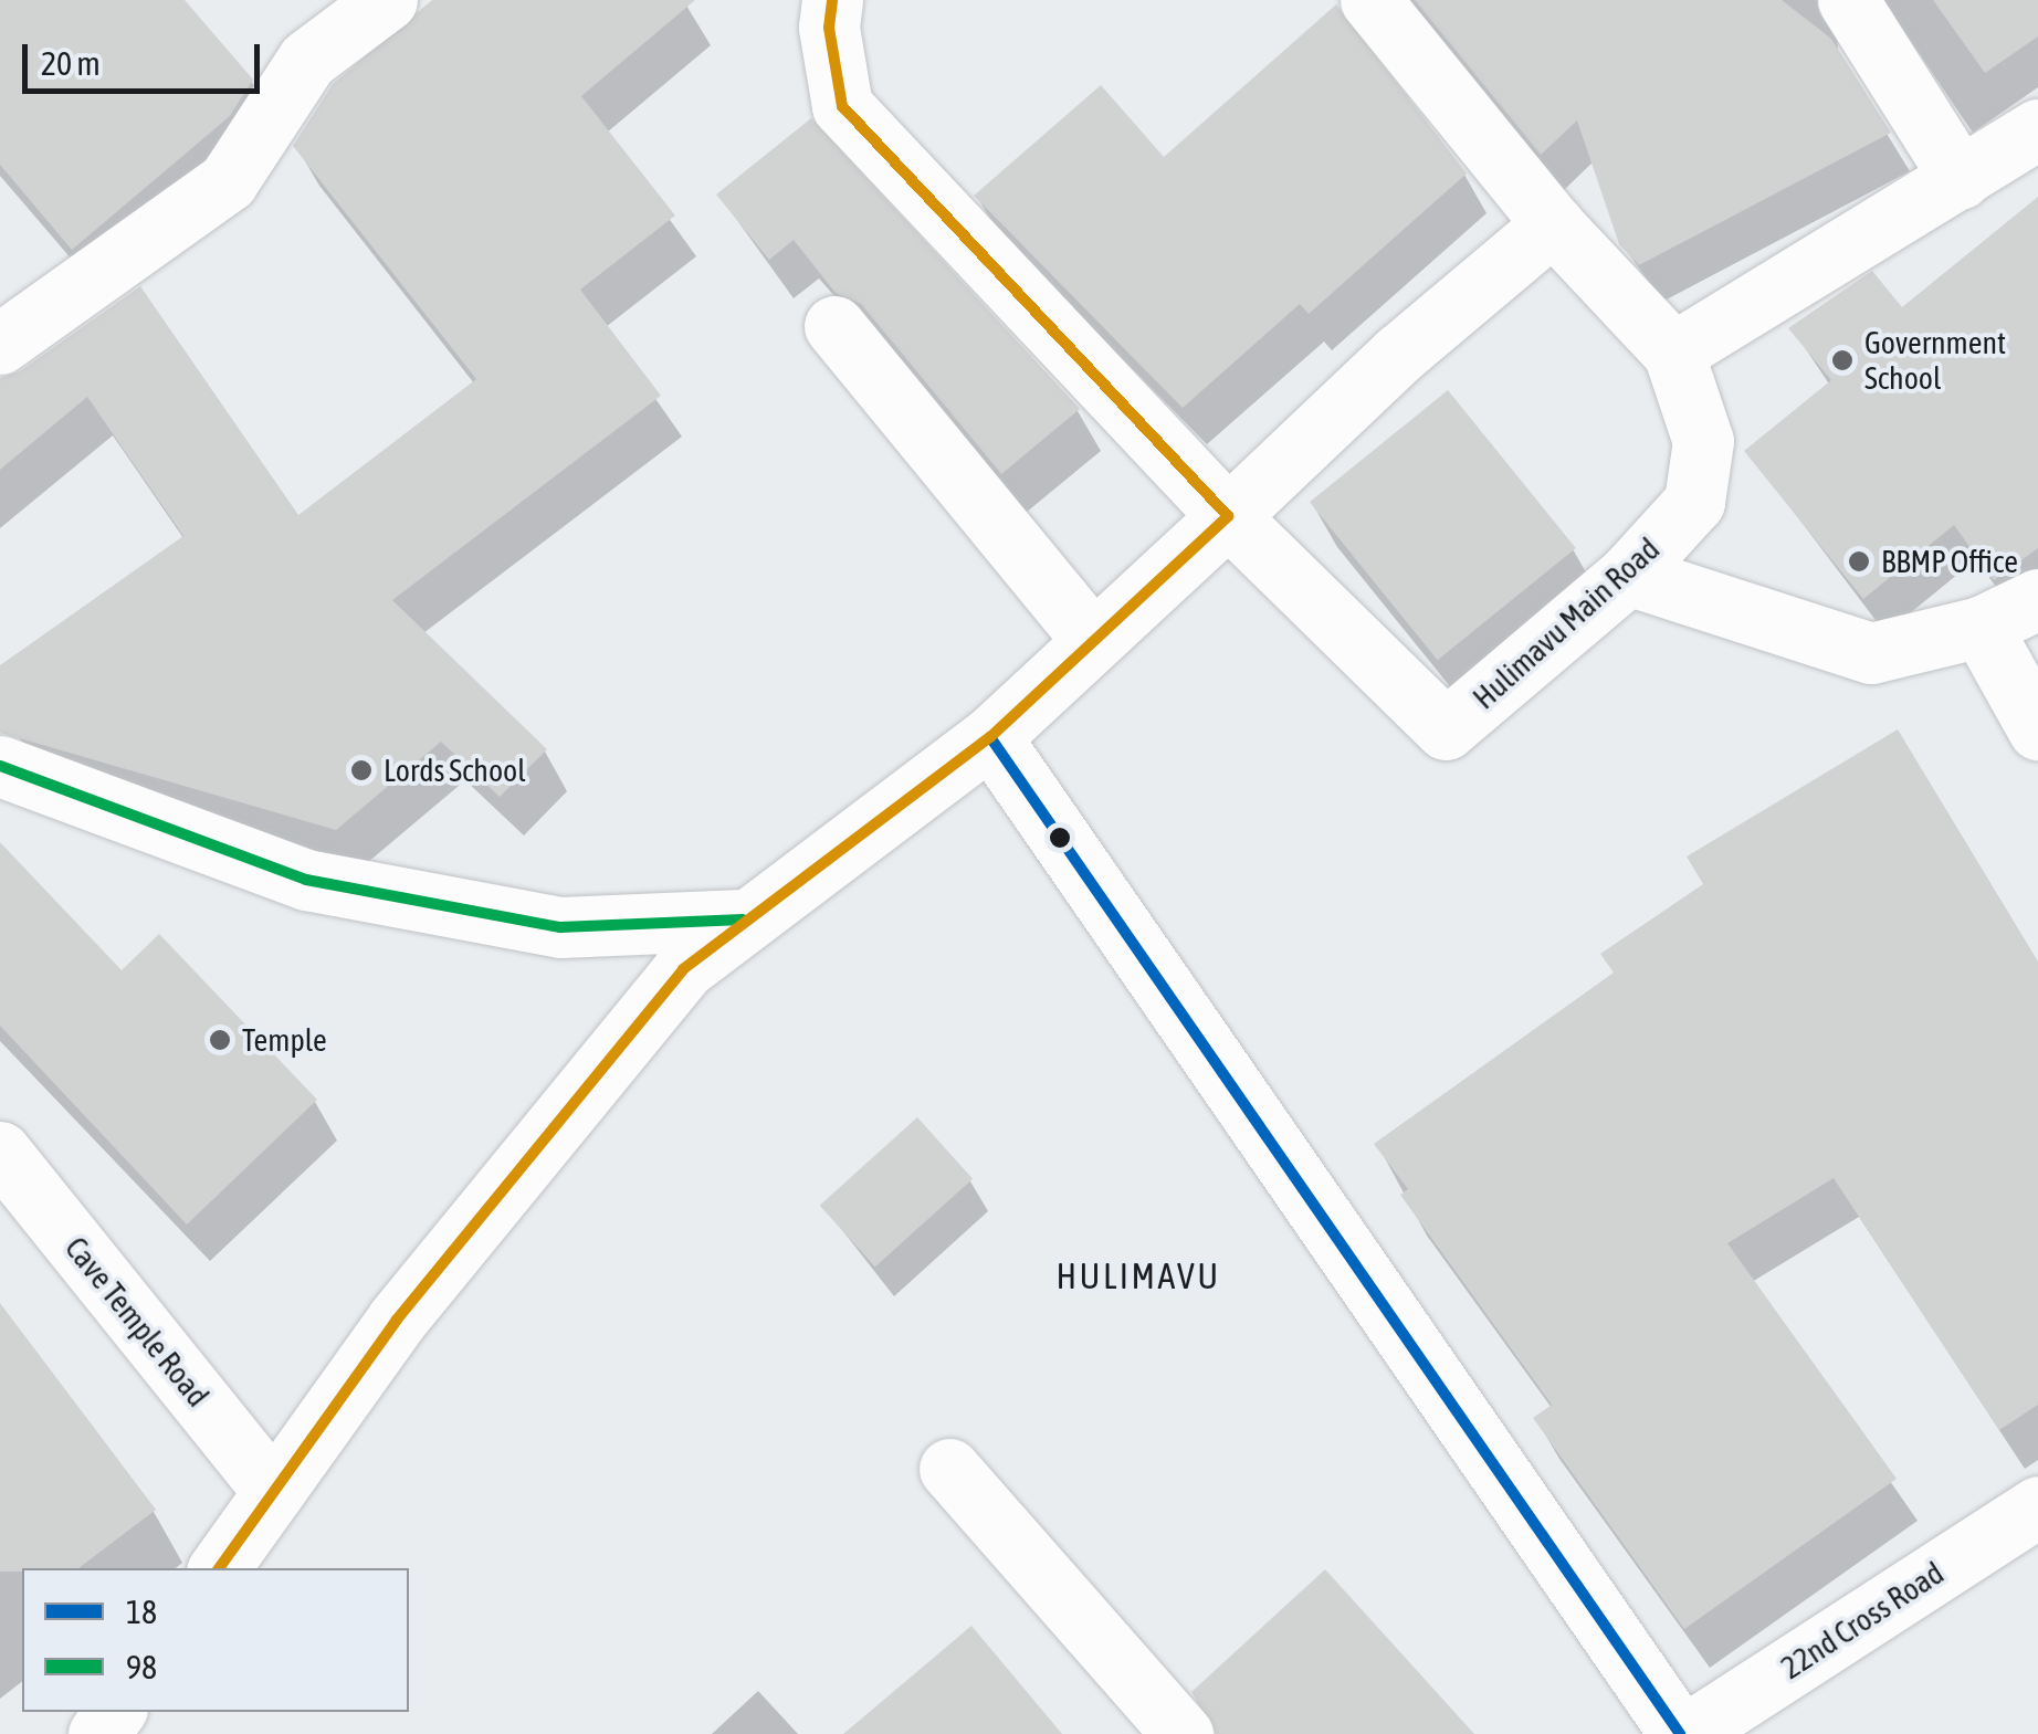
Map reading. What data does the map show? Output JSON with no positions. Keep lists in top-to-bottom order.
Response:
{
  "streets": {
    "street": ["Hulimavu Main Road", "Cave Temple Road", "22nd Cross Road"]
  },
  "districts": ["HULIMAVU"],
  "places": [
    "Government School",
    "BBMP Office",
    "Lords School",
    "Temple"
  ],
  "lines": ["transit line 18", "transit line 98"],
  "legend": ["18", "98"],
  "scale_bar": "20 m"
}
